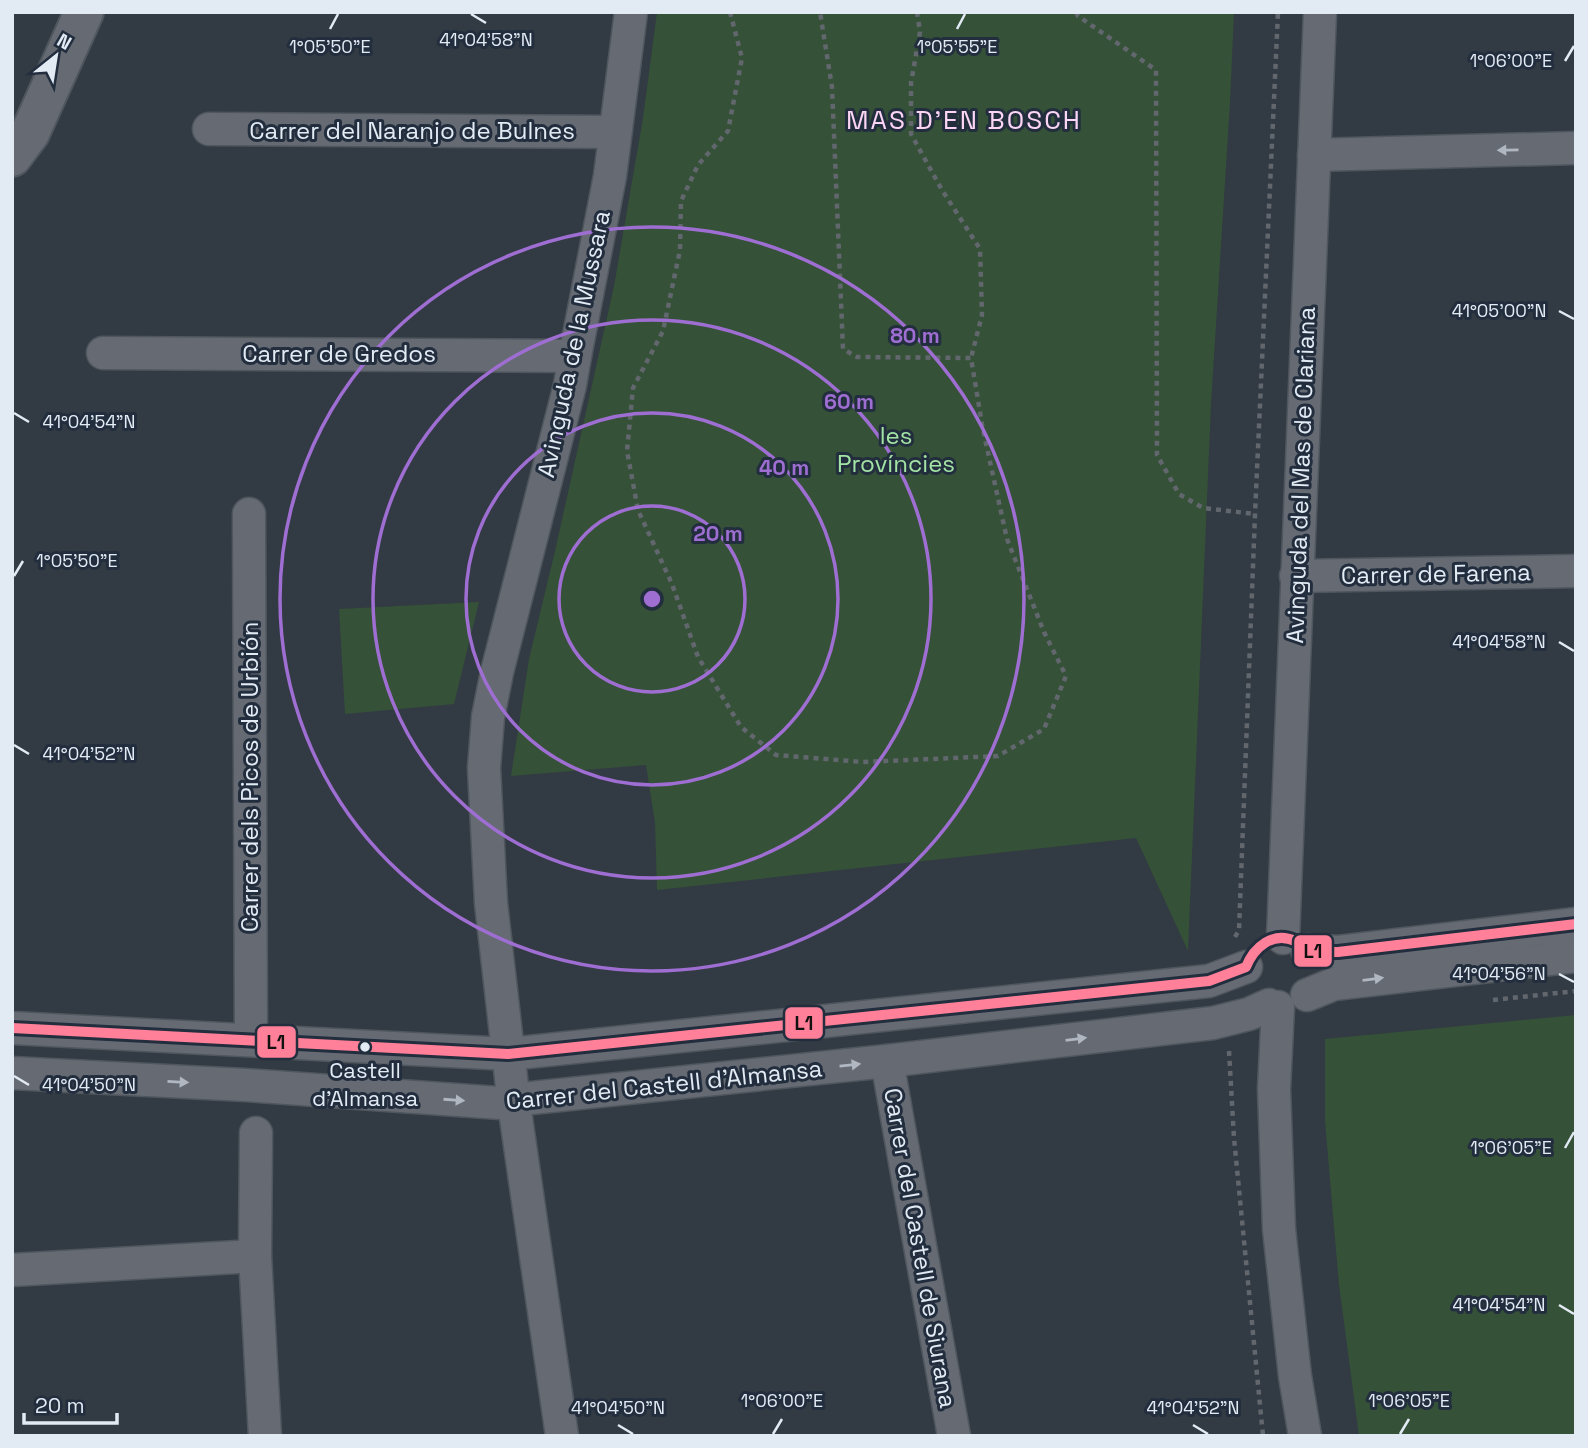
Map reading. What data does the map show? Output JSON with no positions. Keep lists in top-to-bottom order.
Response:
{
  "streets": {
    "street": [
      "Carrer del Naranjo de Bulnes",
      "Avinguda de la Mussara",
      "Carrer de Gredos",
      "Avinguda del Mas de Clariana",
      "Carrer de Farena",
      "Carrer dels Picos de Urbión",
      "Carrer del Castell d'Almansa",
      "Carrer del Castell de Siurana"
    ]
  },
  "crossings": [
    ["Carrer del Naranjo de Bulnes", "Avinguda de la Mussara"],
    ["Avinguda de la Mussara", "Carrer de Gredos"],
    ["Avinguda de la Mussara", "Carrer del Castell d'Almansa"],
    ["Avinguda del Mas de Clariana", "Carrer de Farena"],
    ["Avinguda del Mas de Clariana", "Carrer del Castell d'Almansa"],
    ["Carrer dels Picos de Urbión", "Carrer del Castell d'Almansa"],
    ["Carrer del Castell d'Almansa", "Carrer del Castell de Siurana"]
  ],
  "districts": ["MAS D'EN BOSCH"],
  "parks": ["les Províncies"],
  "places": ["Castell d'Almansa"],
  "lines": ["transit line L1"],
  "scale_bar": "20 m",
  "north": "top right",
  "coordinates": [
    "41°04'58\"N",
    "1°05'50\"E",
    "1°05'55\"E",
    "1°06'00\"E",
    "41°05'00\"N",
    "41°04'54\"N",
    "41°04'52\"N",
    "41°04'56\"N",
    "41°04'50\"N",
    "1°06'05\"E"
  ],
  "rings": [
    "80 m",
    "60 m",
    "40 m",
    "20 m"
  ]
}
